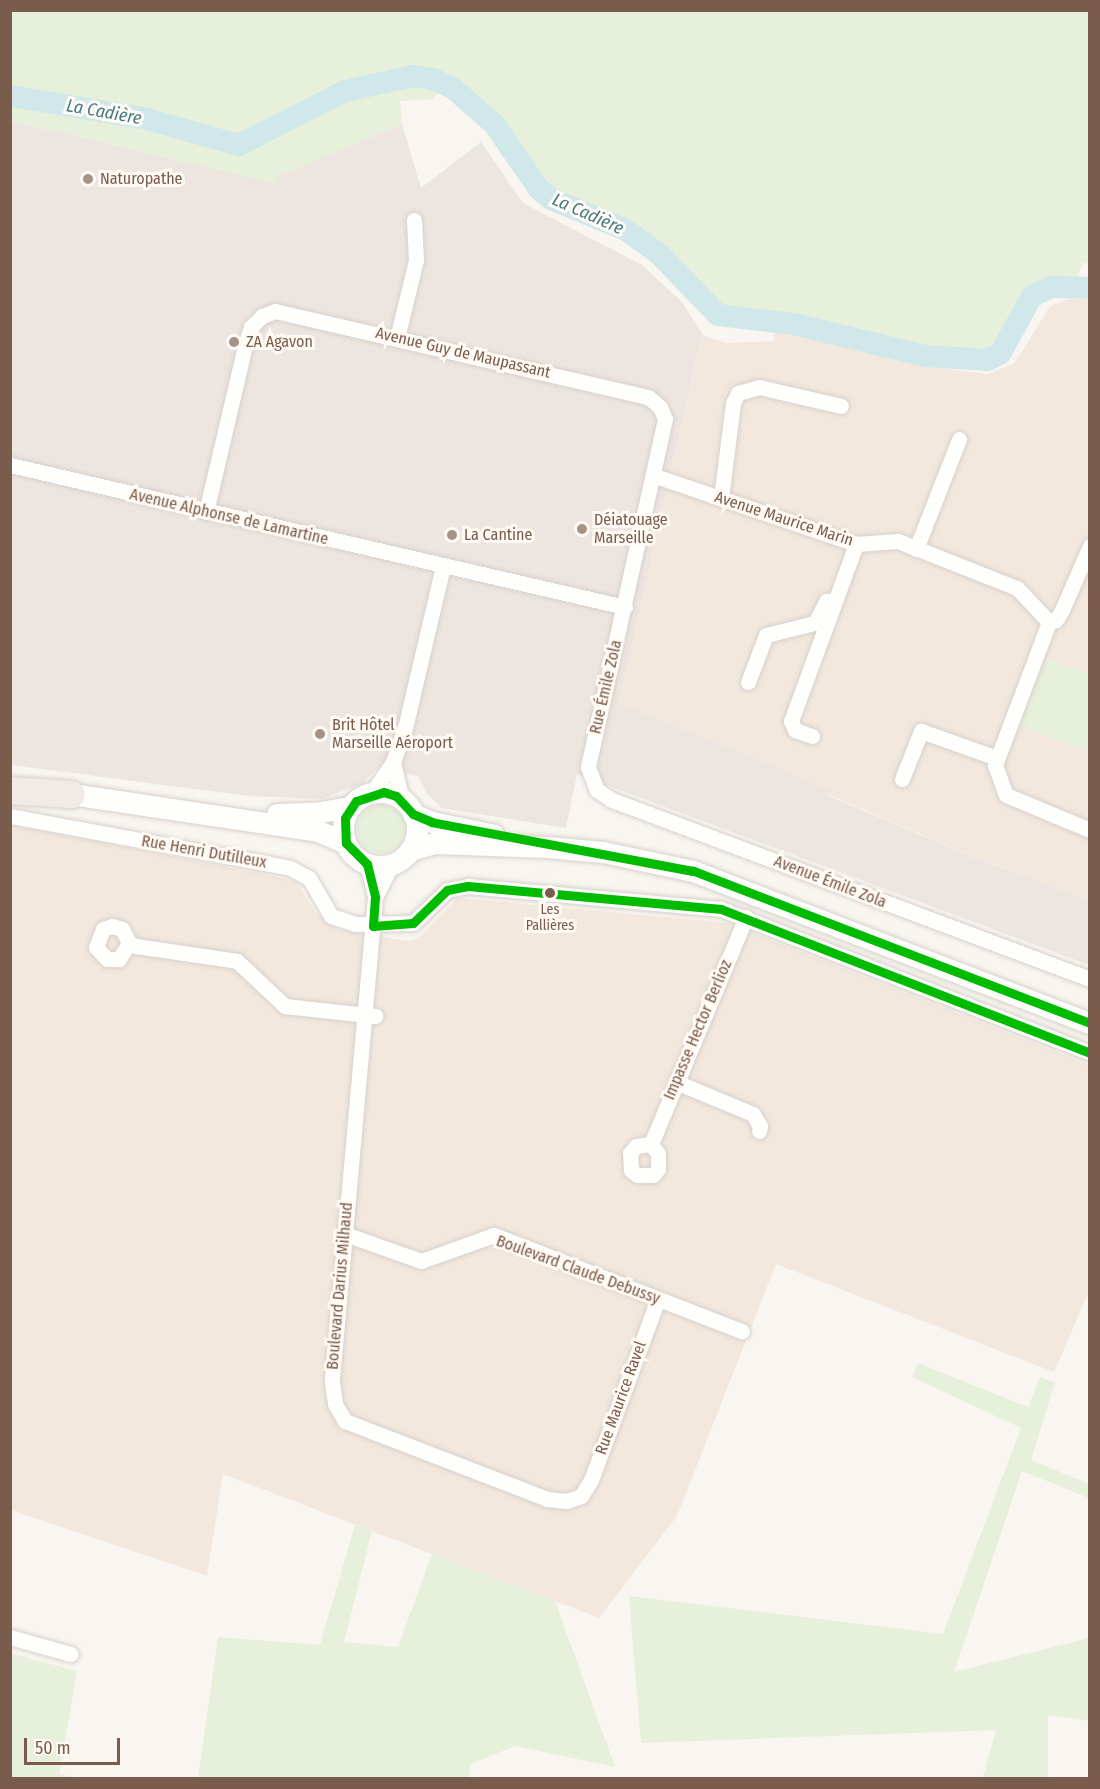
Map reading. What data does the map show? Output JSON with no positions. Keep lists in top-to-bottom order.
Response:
{
  "streets": {
    "street": [
      "Avenue Guy de Maupassant",
      "Avenue Alphonse de Lamartine",
      "Avenue Maurice Marin",
      "Rue Émile Zola",
      "Rue Henri Dutilleux",
      "Avenue Émile Zola",
      "Impasse Hector Berlioz",
      "Boulevard Claude Debussy",
      "Boulevard Darius Milhaud",
      "Rue Maurice Ravel"
    ]
  },
  "crossings": [
    ["Avenue Guy de Maupassant", "Avenue Alphonse de Lamartine"],
    ["Avenue Guy de Maupassant", "Avenue Maurice Marin"],
    ["Avenue Guy de Maupassant", "Rue Émile Zola"],
    ["Rue Émile Zola", "Avenue Émile Zola"],
    ["Rue Henri Dutilleux", "Impasse Hector Berlioz"],
    ["Rue Henri Dutilleux", "Boulevard Darius Milhaud"],
    ["Boulevard Claude Debussy", "Boulevard Darius Milhaud"],
    ["Boulevard Claude Debussy", "Rue Maurice Ravel"],
    ["Boulevard Darius Milhaud", "Rue Maurice Ravel"]
  ],
  "water": ["La Cadière"],
  "places": [
    "Naturopathe",
    "ZA Agavon",
    "Déiatouage Marseille",
    "La Cantine",
    "Brit Hôtel Marseille Aéroport",
    "Les Pallières"
  ],
  "scale_bar": "50 m"
}
